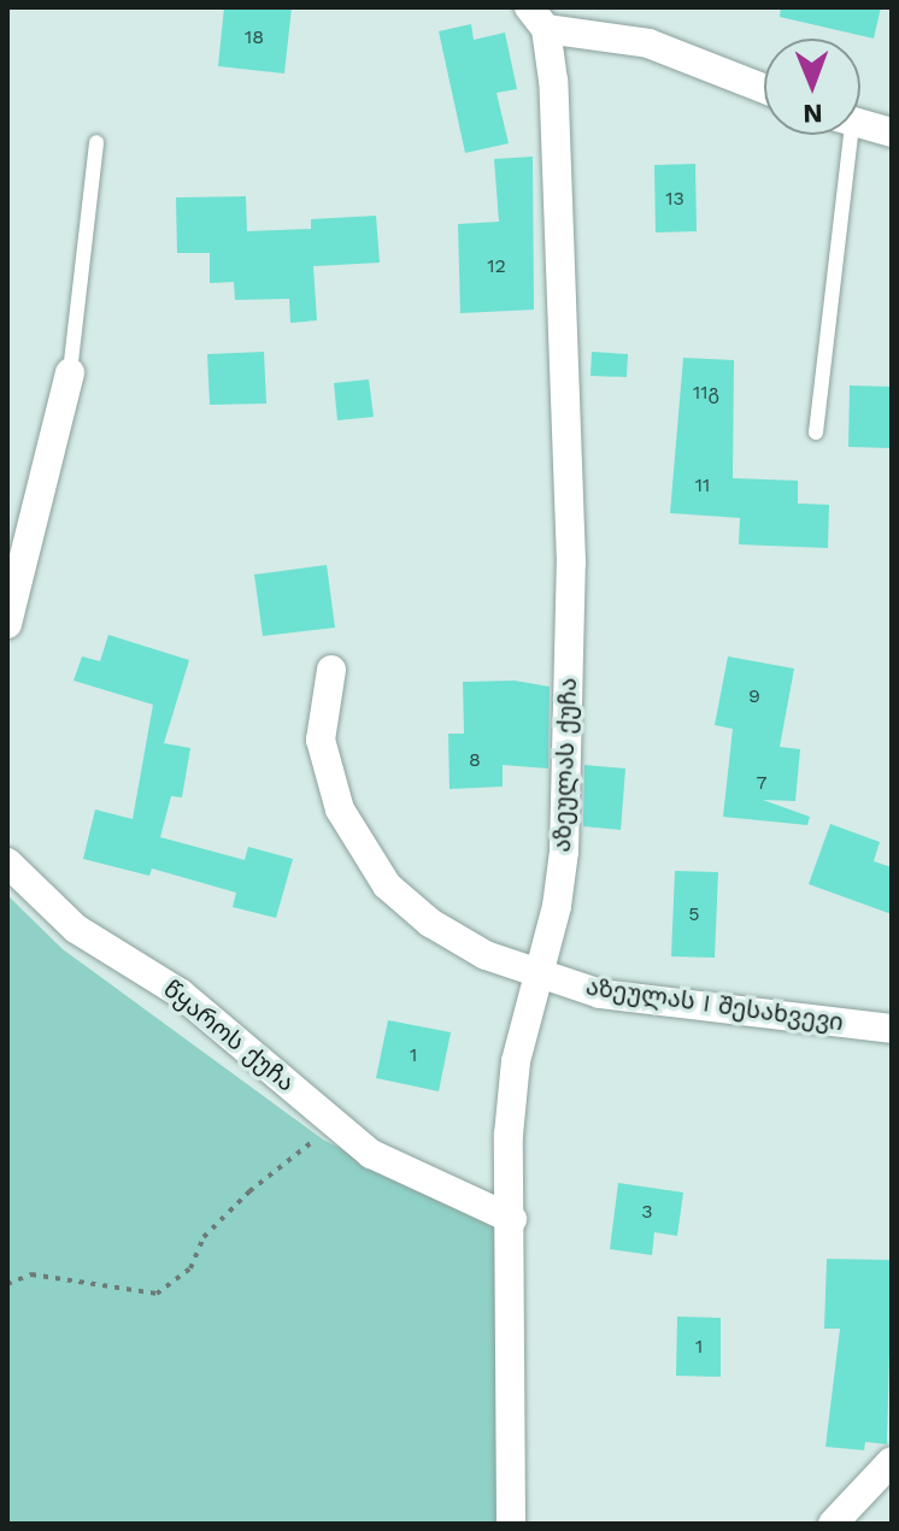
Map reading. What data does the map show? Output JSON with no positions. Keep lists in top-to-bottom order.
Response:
{
  "streets": {
    "street": ["აზეულას ქუჩა", "აზეულას I შესახვევი", "წყაროს ქუჩა"]
  },
  "crossings": [
    ["აზეულას ქუჩა", "აზეულას I შესახვევი"],
    ["აზეულას ქუჩა", "წყაროს ქუჩა"]
  ],
  "house_numbers": [
    "18",
    "13",
    "12",
    "11გ",
    "11",
    "9",
    "8",
    "7",
    "5",
    "1",
    "3",
    "1"
  ],
  "north": "bottom"
}
